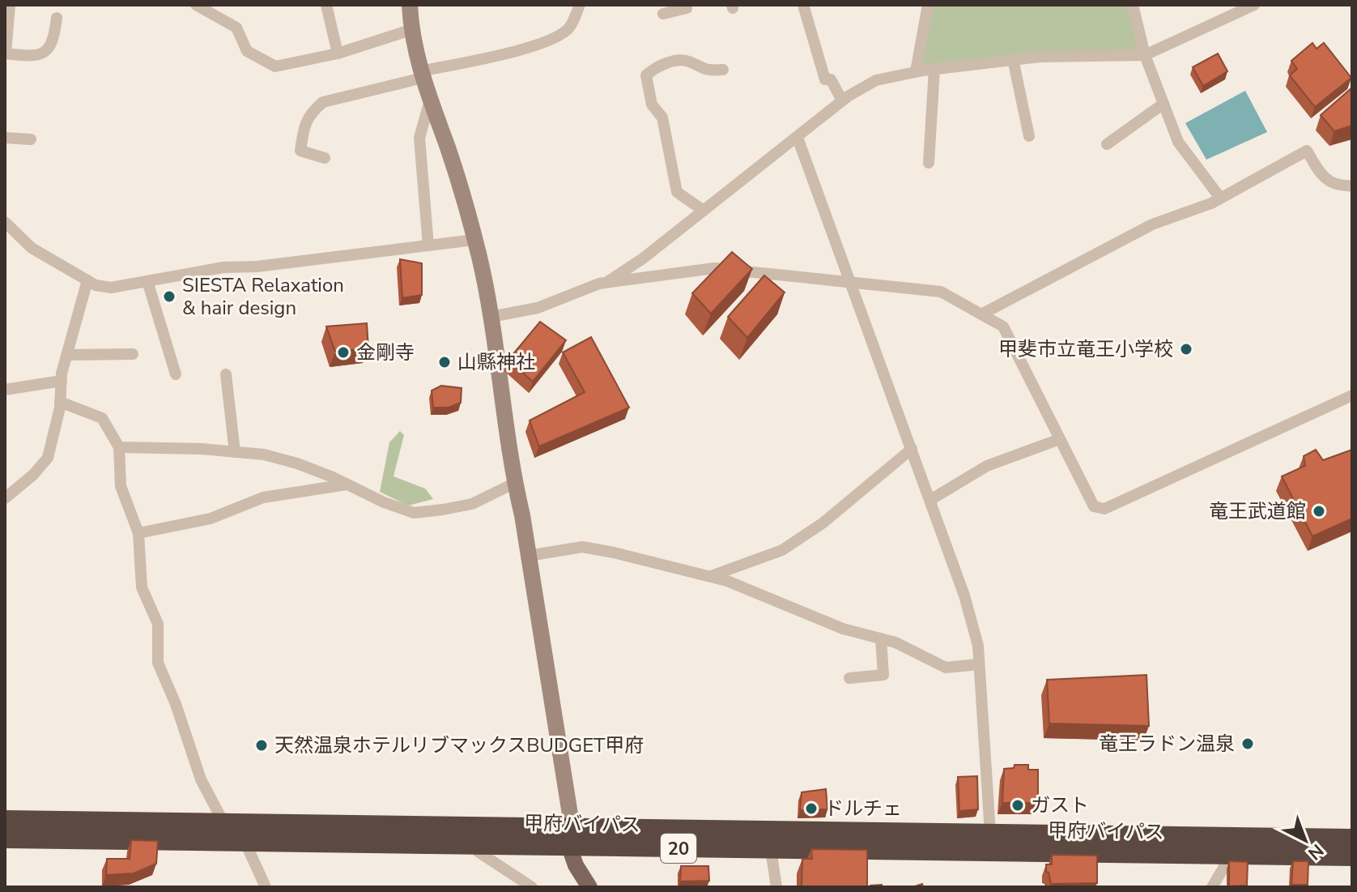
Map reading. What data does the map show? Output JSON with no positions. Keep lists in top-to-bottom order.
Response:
{
  "streets": {
    "highway": ["甲府バイパス", "20"]
  },
  "places": [
    "SIESTA Relaxation & hair design",
    "甲斐市立竜王小学校",
    "金剛寺",
    "山縣神社",
    "竜王武道館",
    "竜王ラドン温泉",
    "天然温泉ホテルリブマックスBUDGET甲府",
    "ガスト",
    "ドルチェ"
  ],
  "north": "bottom right"
}
